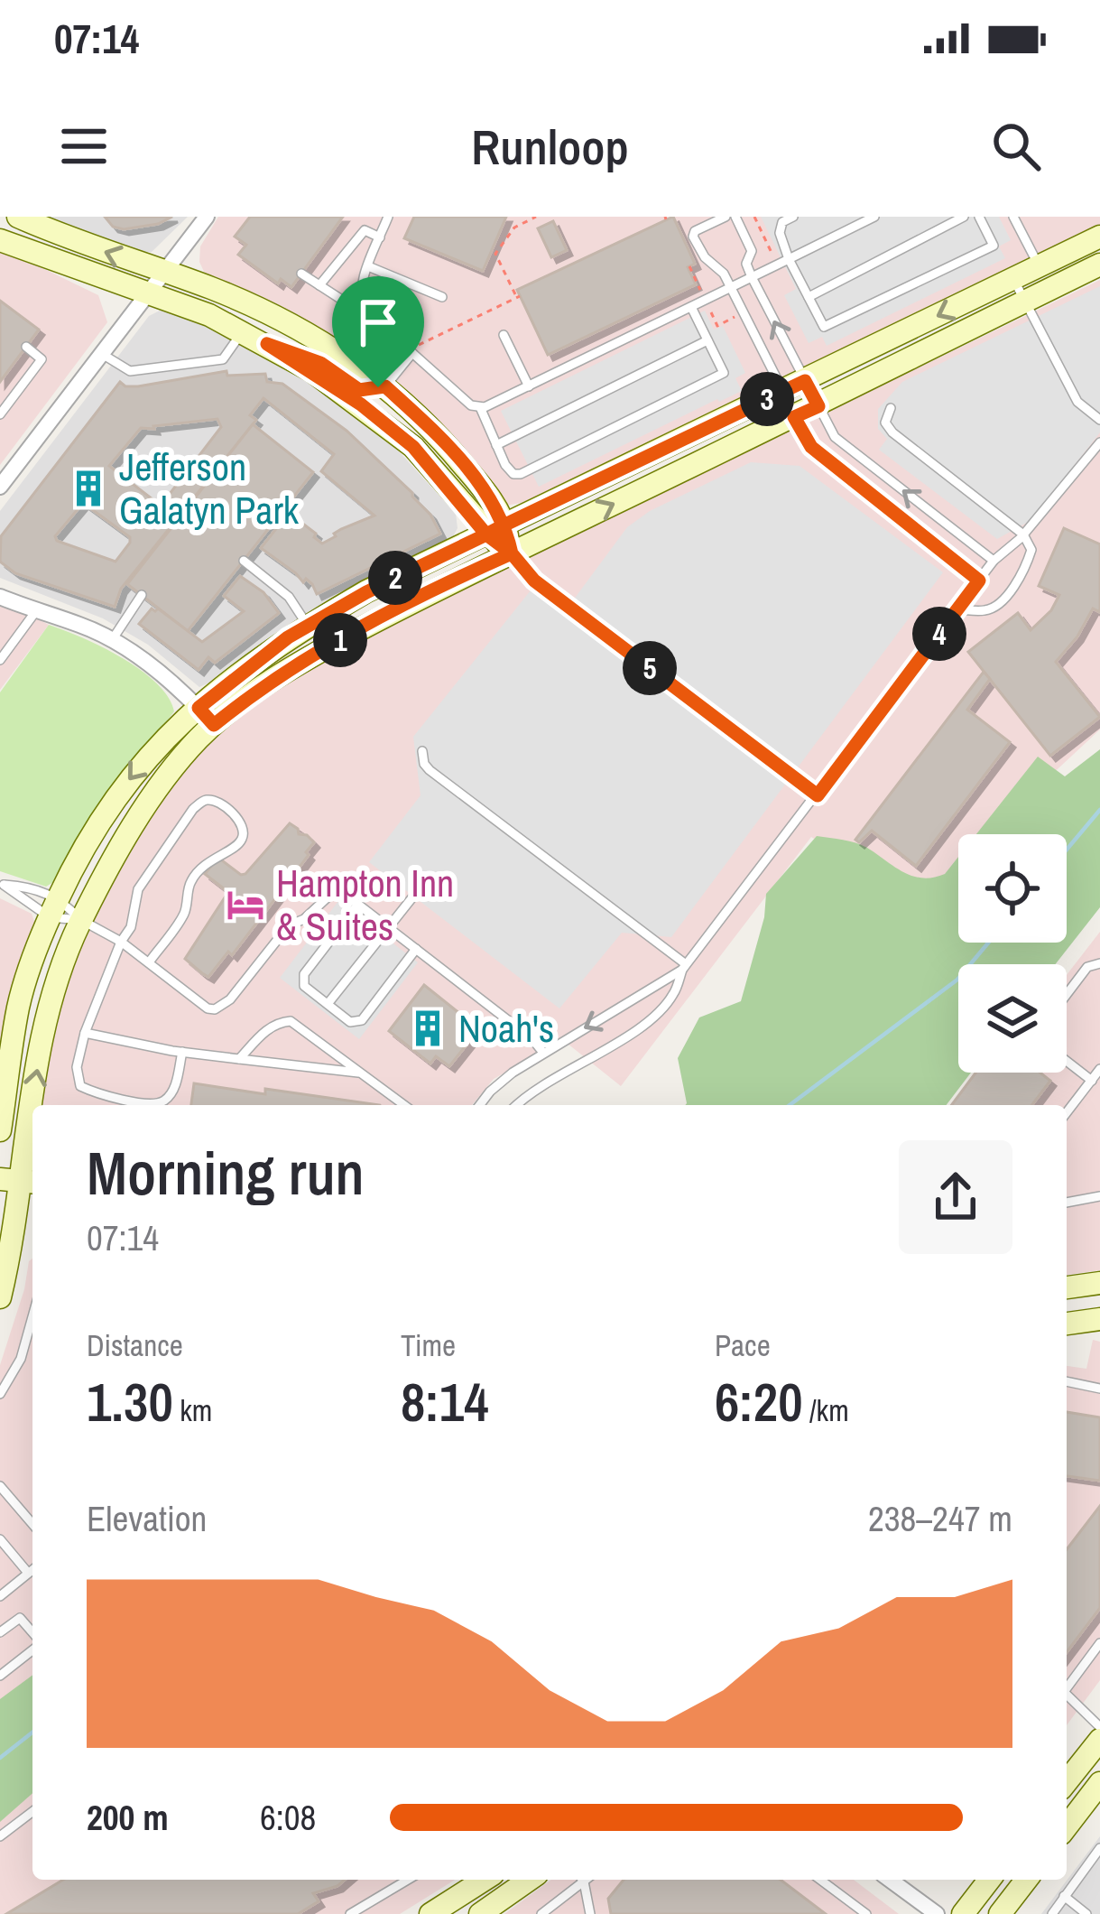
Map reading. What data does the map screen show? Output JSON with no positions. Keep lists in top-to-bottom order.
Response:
{
  "places": {
    "building": ["Jefferson Galatyn Park", "Noah's"],
    "hotel": ["Hampton Inn & Suites"]
  },
  "page": {
    "status": "07:14",
    "header": "Runloop",
    "pins": [
      "3",
      "2",
      "4",
      "1",
      "5"
    ],
    "heading": ["Morning run", "07:14"],
    "stats": [
      ["Distance", "1.30 km"],
      ["Time", "8:14"],
      ["Pace", "6:20 /km"]
    ],
    "chart": ["Elevation", "238–247 m"],
    "list": [
      {
        "name": "200 m",
        "note": "6:08"
      }
    ]
  }
}
